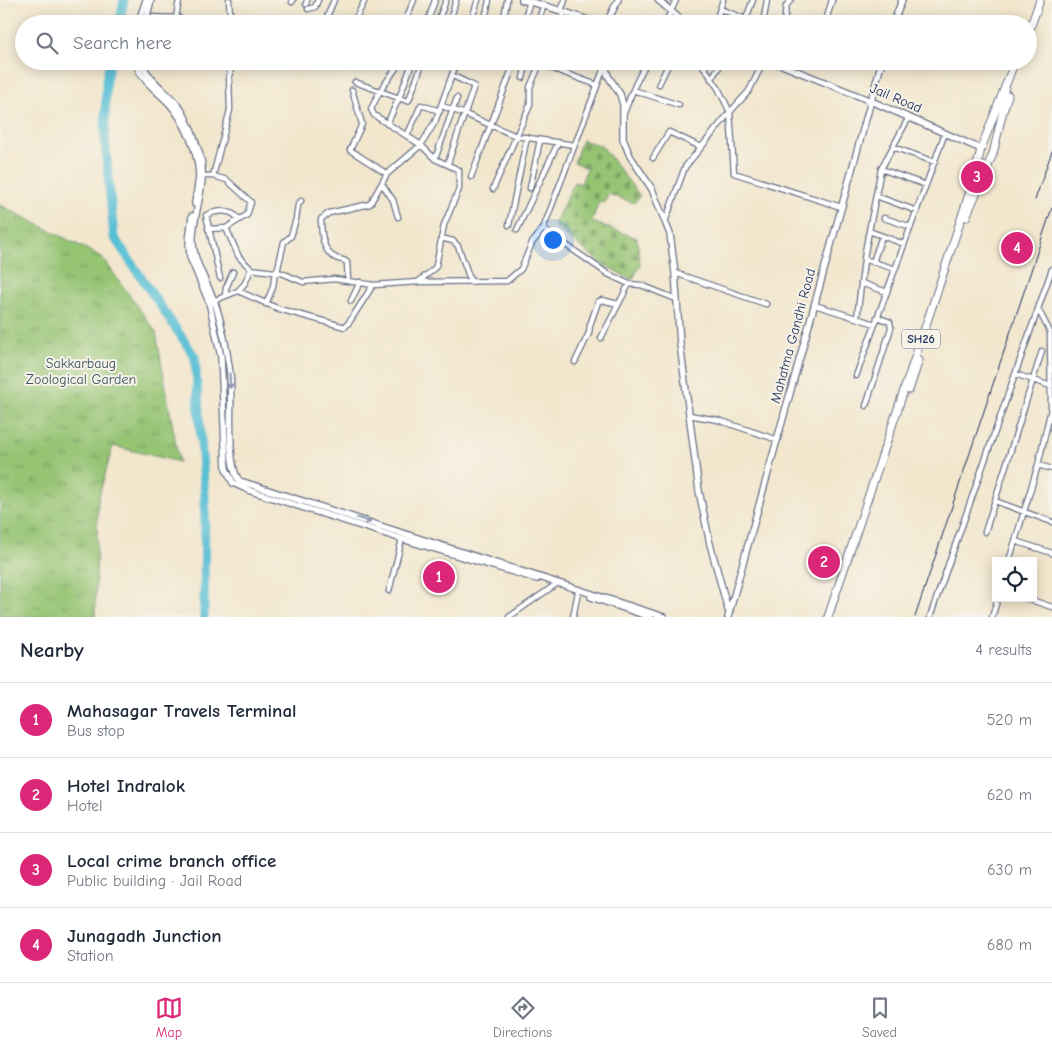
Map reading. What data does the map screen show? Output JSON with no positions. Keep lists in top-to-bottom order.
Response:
{
  "streets": {
    "main road": ["Jail Road", "Mahatma Gandhi Road", "SH26"]
  },
  "crossings": [
    ["Jail Road", "Mahatma Gandhi Road"],
    ["Jail Road", "SH26"]
  ],
  "parks": ["Sakkarbaug Zoological Garden"],
  "page": {
    "search": "Search here",
    "pins": [
      "3",
      "4",
      "2",
      "1"
    ],
    "heading": ["Nearby", "4 results"],
    "list": [
      {
        "mark": "1",
        "name": "Mahasagar Travels Terminal",
        "note": "Bus stop",
        "value": "520 m"
      },
      {
        "mark": "2",
        "name": "Hotel Indralok",
        "note": "Hotel",
        "value": "620 m"
      },
      {
        "mark": "3",
        "name": "Local crime branch office",
        "note": "Public building · Jail Road",
        "value": "630 m"
      },
      {
        "mark": "4",
        "name": "Junagadh Junction",
        "note": "Station",
        "value": "680 m"
      }
    ],
    "nav": ["Map", "Directions", "Saved"]
  }
}
